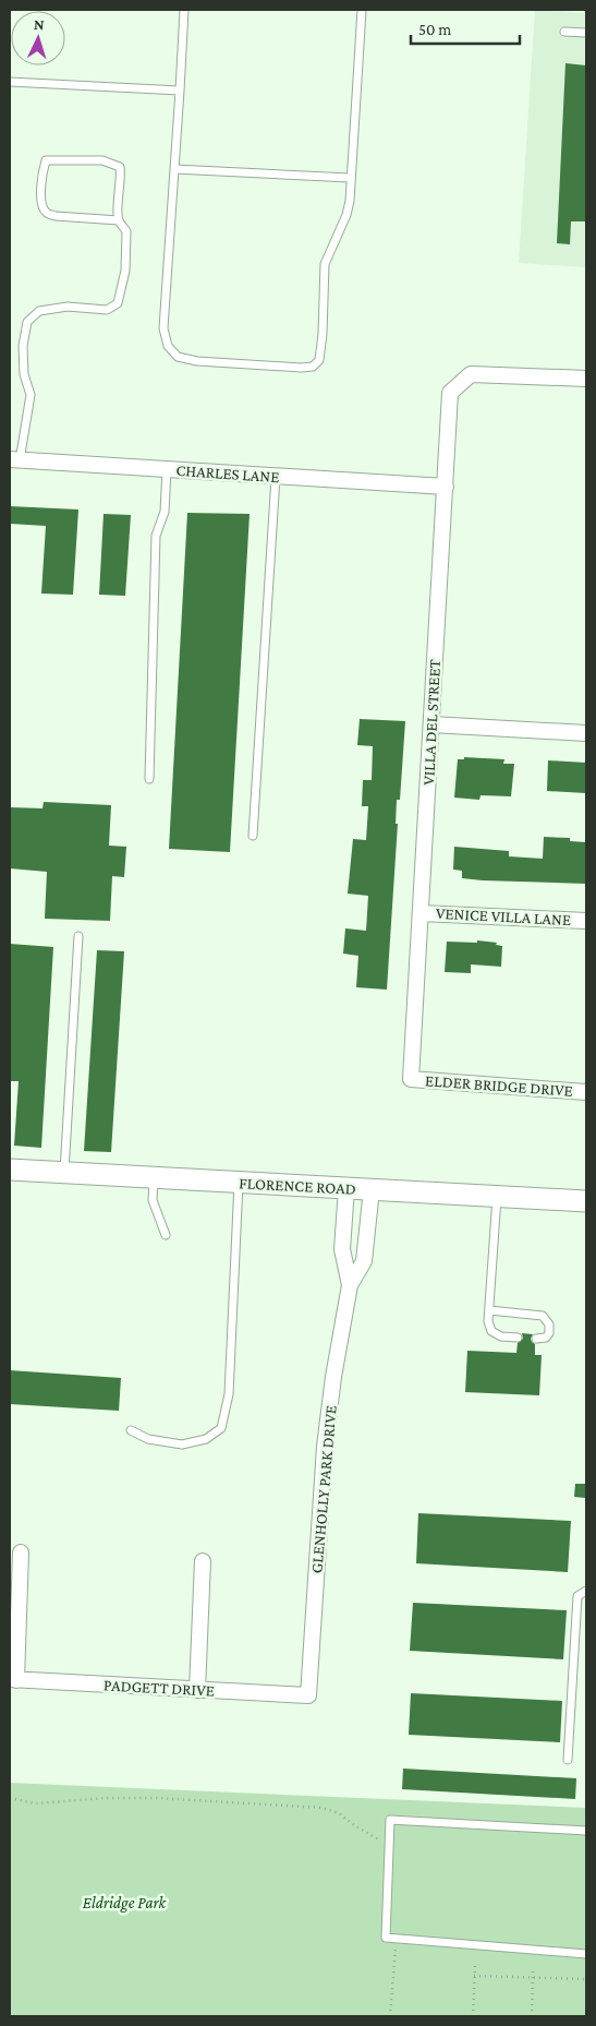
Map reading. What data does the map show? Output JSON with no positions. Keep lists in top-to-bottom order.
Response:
{
  "streets": {
    "street": [
      "CHARLES LANE",
      "VILLA DEL STREET",
      "VENICE VILLA LANE",
      "ELDER BRIDGE DRIVE",
      "FLORENCE ROAD",
      "GLENHOLLY PARK DRIVE",
      "PADGETT DRIVE"
    ]
  },
  "crossings": [
    ["CHARLES LANE", "VILLA DEL STREET"],
    ["VILLA DEL STREET", "VENICE VILLA LANE"],
    ["VILLA DEL STREET", "ELDER BRIDGE DRIVE"],
    ["FLORENCE ROAD", "GLENHOLLY PARK DRIVE"],
    ["GLENHOLLY PARK DRIVE", "PADGETT DRIVE"]
  ],
  "parks": ["Eldridge Park"],
  "scale_bar": "50 m",
  "north": "top"
}
